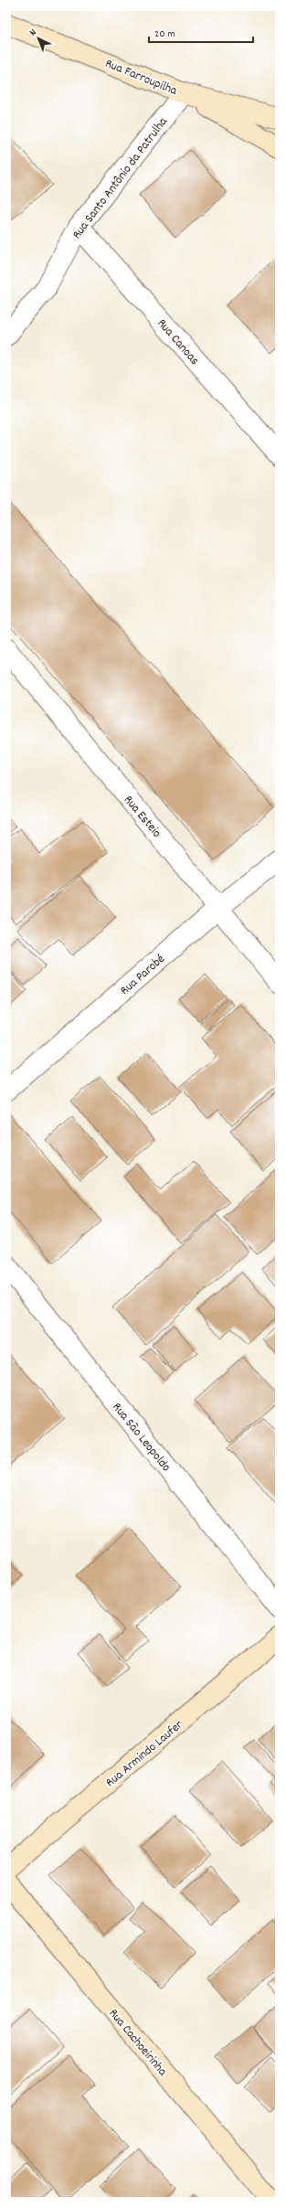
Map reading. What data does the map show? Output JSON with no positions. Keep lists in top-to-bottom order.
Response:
{
  "streets": {
    "street": [
      "Rua Farroupilha",
      "Rua Santo Antônio da Patrulha",
      "Rua Canoas",
      "Rua Esteio",
      "Rua Parobé",
      "Rua São Leopoldo",
      "Rua Armindo Laufer",
      "Rua Cachoeirinha"
    ]
  },
  "crossings": [
    ["Rua Farroupilha", "Rua Santo Antônio da Patrulha"],
    ["Rua Santo Antônio da Patrulha", "Rua Canoas"],
    ["Rua Esteio", "Rua Parobé"]
  ],
  "scale_bar": "20 m",
  "north": "top left"
}
